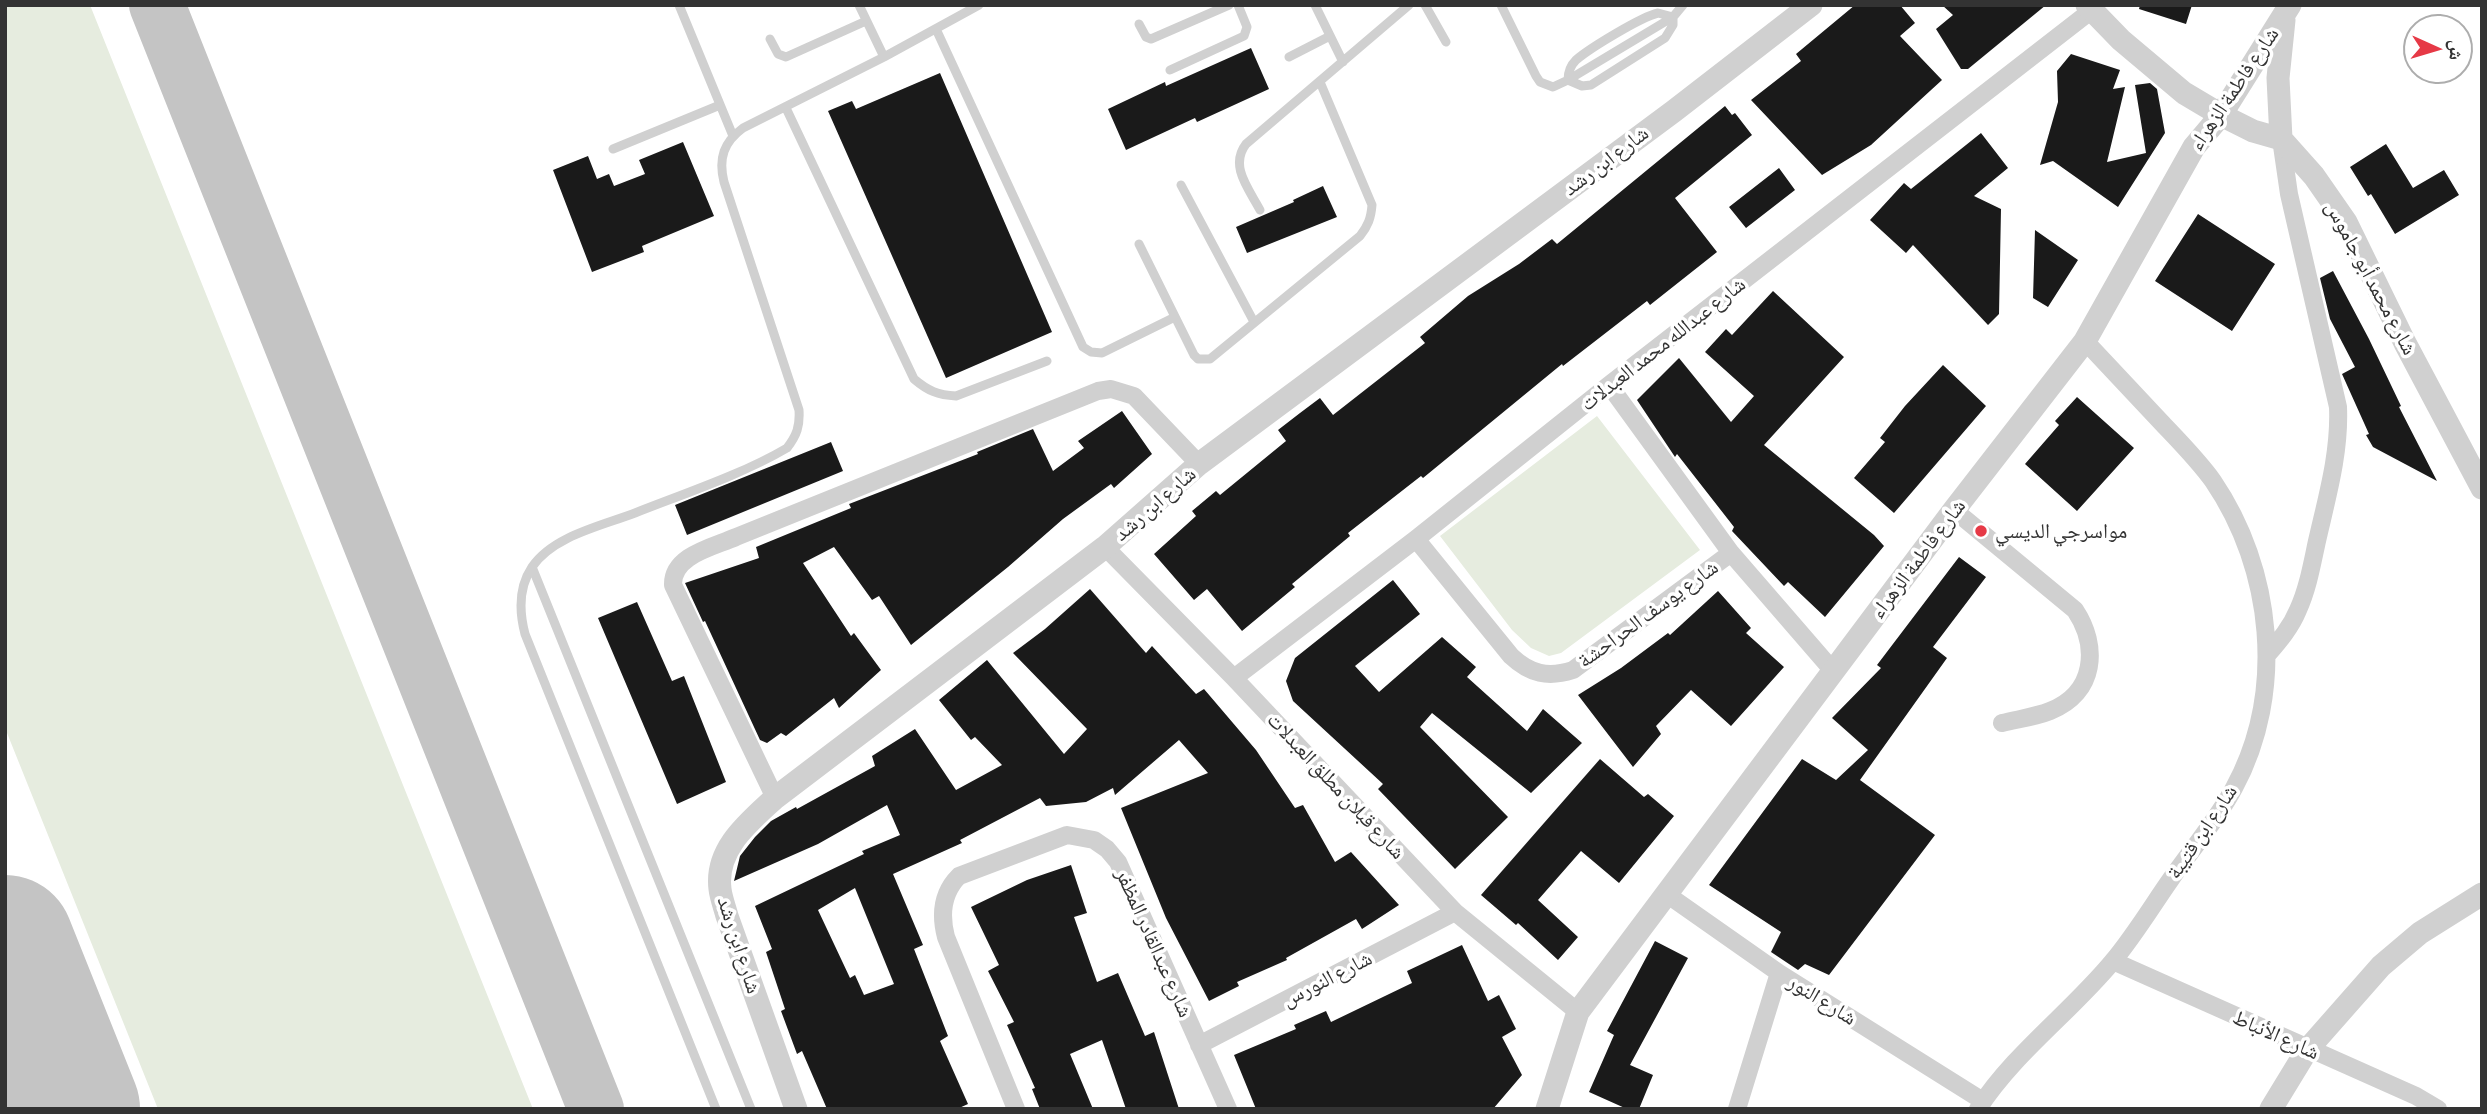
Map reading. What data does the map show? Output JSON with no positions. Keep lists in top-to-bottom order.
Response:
{
  "streets": {
    "street": [
      "شارع فاطمة الزهراء",
      "شارع ابن رشد",
      "شارع محمد أبو جاموس",
      "شارع عبدالله محمد العبدلات",
      "شارع يوسف الحراحشة",
      "شارع قبلان مطلق العبدلات",
      "شارع ابن قتيبة",
      "شارع عبدالقادر المظفر",
      "شارع النورس",
      "شارع النور",
      "شارع الأنباط"
    ]
  },
  "crossings": [
    ["شارع فاطمة الزهراء", "شارع قبلان مطلق العبدلات"],
    ["شارع فاطمة الزهراء", "شارع ابن قتيبة"],
    ["شارع فاطمة الزهراء", "شارع النور"],
    ["شارع ابن رشد", "شارع قبلان مطلق العبدلات"],
    ["شارع عبدالله محمد العبدلات", "شارع يوسف الحراحشة"],
    ["شارع عبدالله محمد العبدلات", "شارع قبلان مطلق العبدلات"],
    ["شارع قبلان مطلق العبدلات", "شارع النورس"],
    ["شارع ابن قتيبة", "شارع النور"],
    ["شارع ابن قتيبة", "شارع الأنباط"],
    ["شارع عبدالقادر المظفر", "شارع النورس"]
  ],
  "places": ["مواسرجي الديسي"],
  "north": "right"
}
